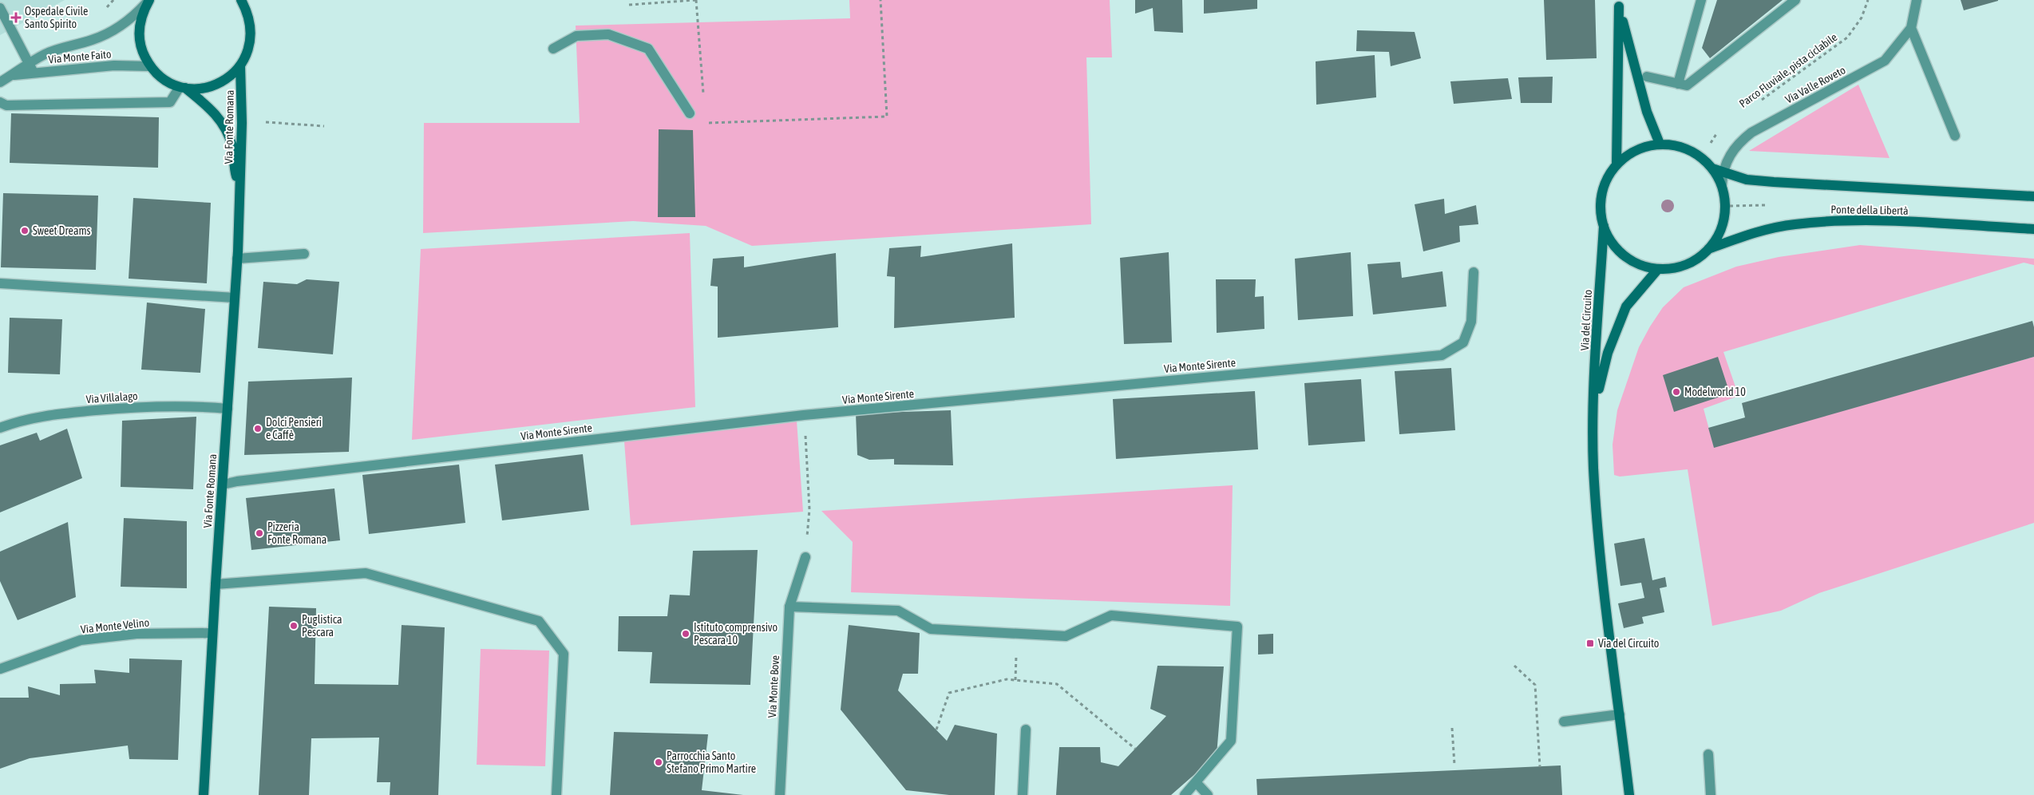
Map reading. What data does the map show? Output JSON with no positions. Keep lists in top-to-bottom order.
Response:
{
  "streets": {
    "main road": ["Via Fonte Romana", "Ponte della Libertà", "Via del Circuito"],
    "street": [
      "Via Monte Faito",
      "Via Valle Roveto",
      "Via Monte Sirente",
      "Via Villalago",
      "Via Monte Velino",
      "Via Monte Bove"
    ],
    "path": ["Parco Fluviale, pista ciclabile"]
  },
  "crossings": [
    ["Via Monte Faito", "Via Fonte Romana"],
    ["Via Valle Roveto", "Ponte della Libertà"],
    ["Via Valle Roveto", "Via del Circuito"],
    ["Via Fonte Romana", "Via Monte Sirente"],
    ["Via Fonte Romana", "Via Villalago"],
    ["Via Fonte Romana", "Via Monte Velino"],
    ["Ponte della Libertà", "Via del Circuito"]
  ],
  "places": {
    "health": ["Ospedale Civile Santo Spirito"],
    "other": [
      "Sweet Dreams",
      "Modelworld 10",
      "Dolci Pensieri e Caffè",
      "Pizzeria Fonte Romana",
      "Puglistica Pescara",
      "Istituto comprensivo Pescara 10",
      "Parrocchia Santo Stefano Primo Martire"
    ],
    "transit": ["Via del Circuito"]
  }
}
